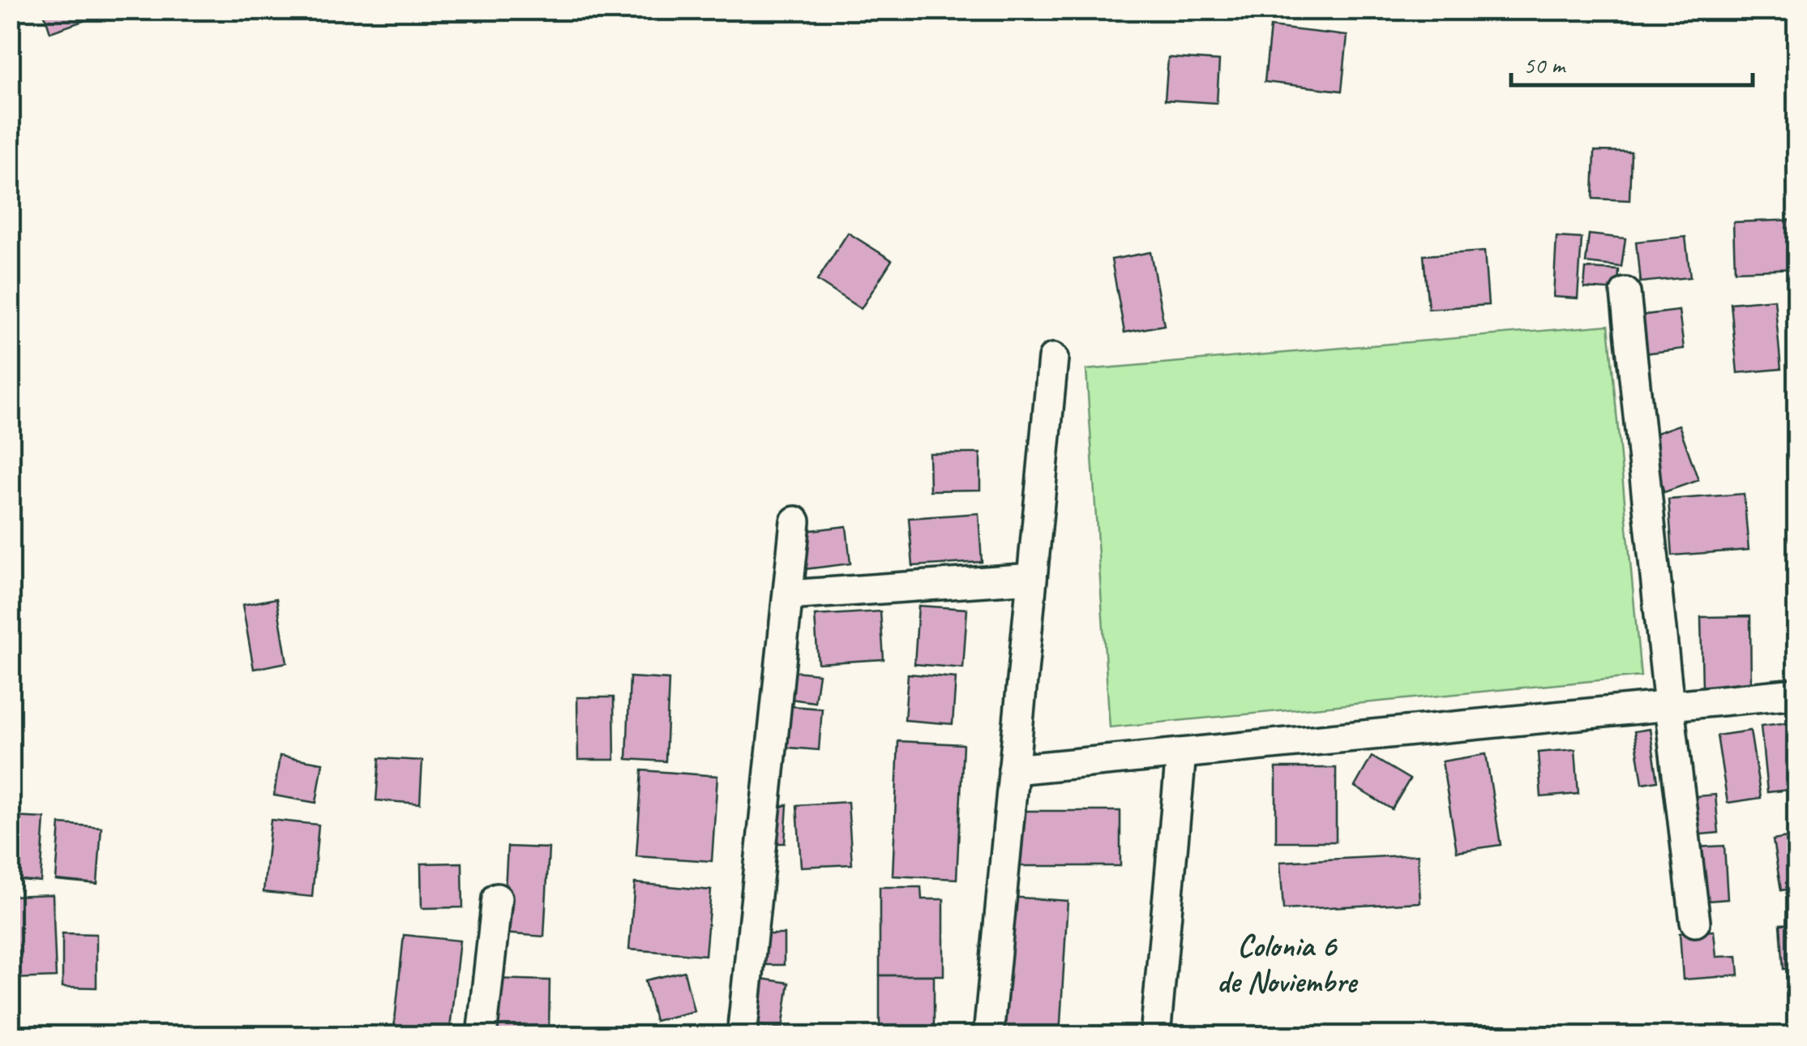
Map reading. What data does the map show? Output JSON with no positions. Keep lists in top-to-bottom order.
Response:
{
  "districts": ["Colonia 6 de Noviembre"],
  "scale_bar": "50 m"
}
